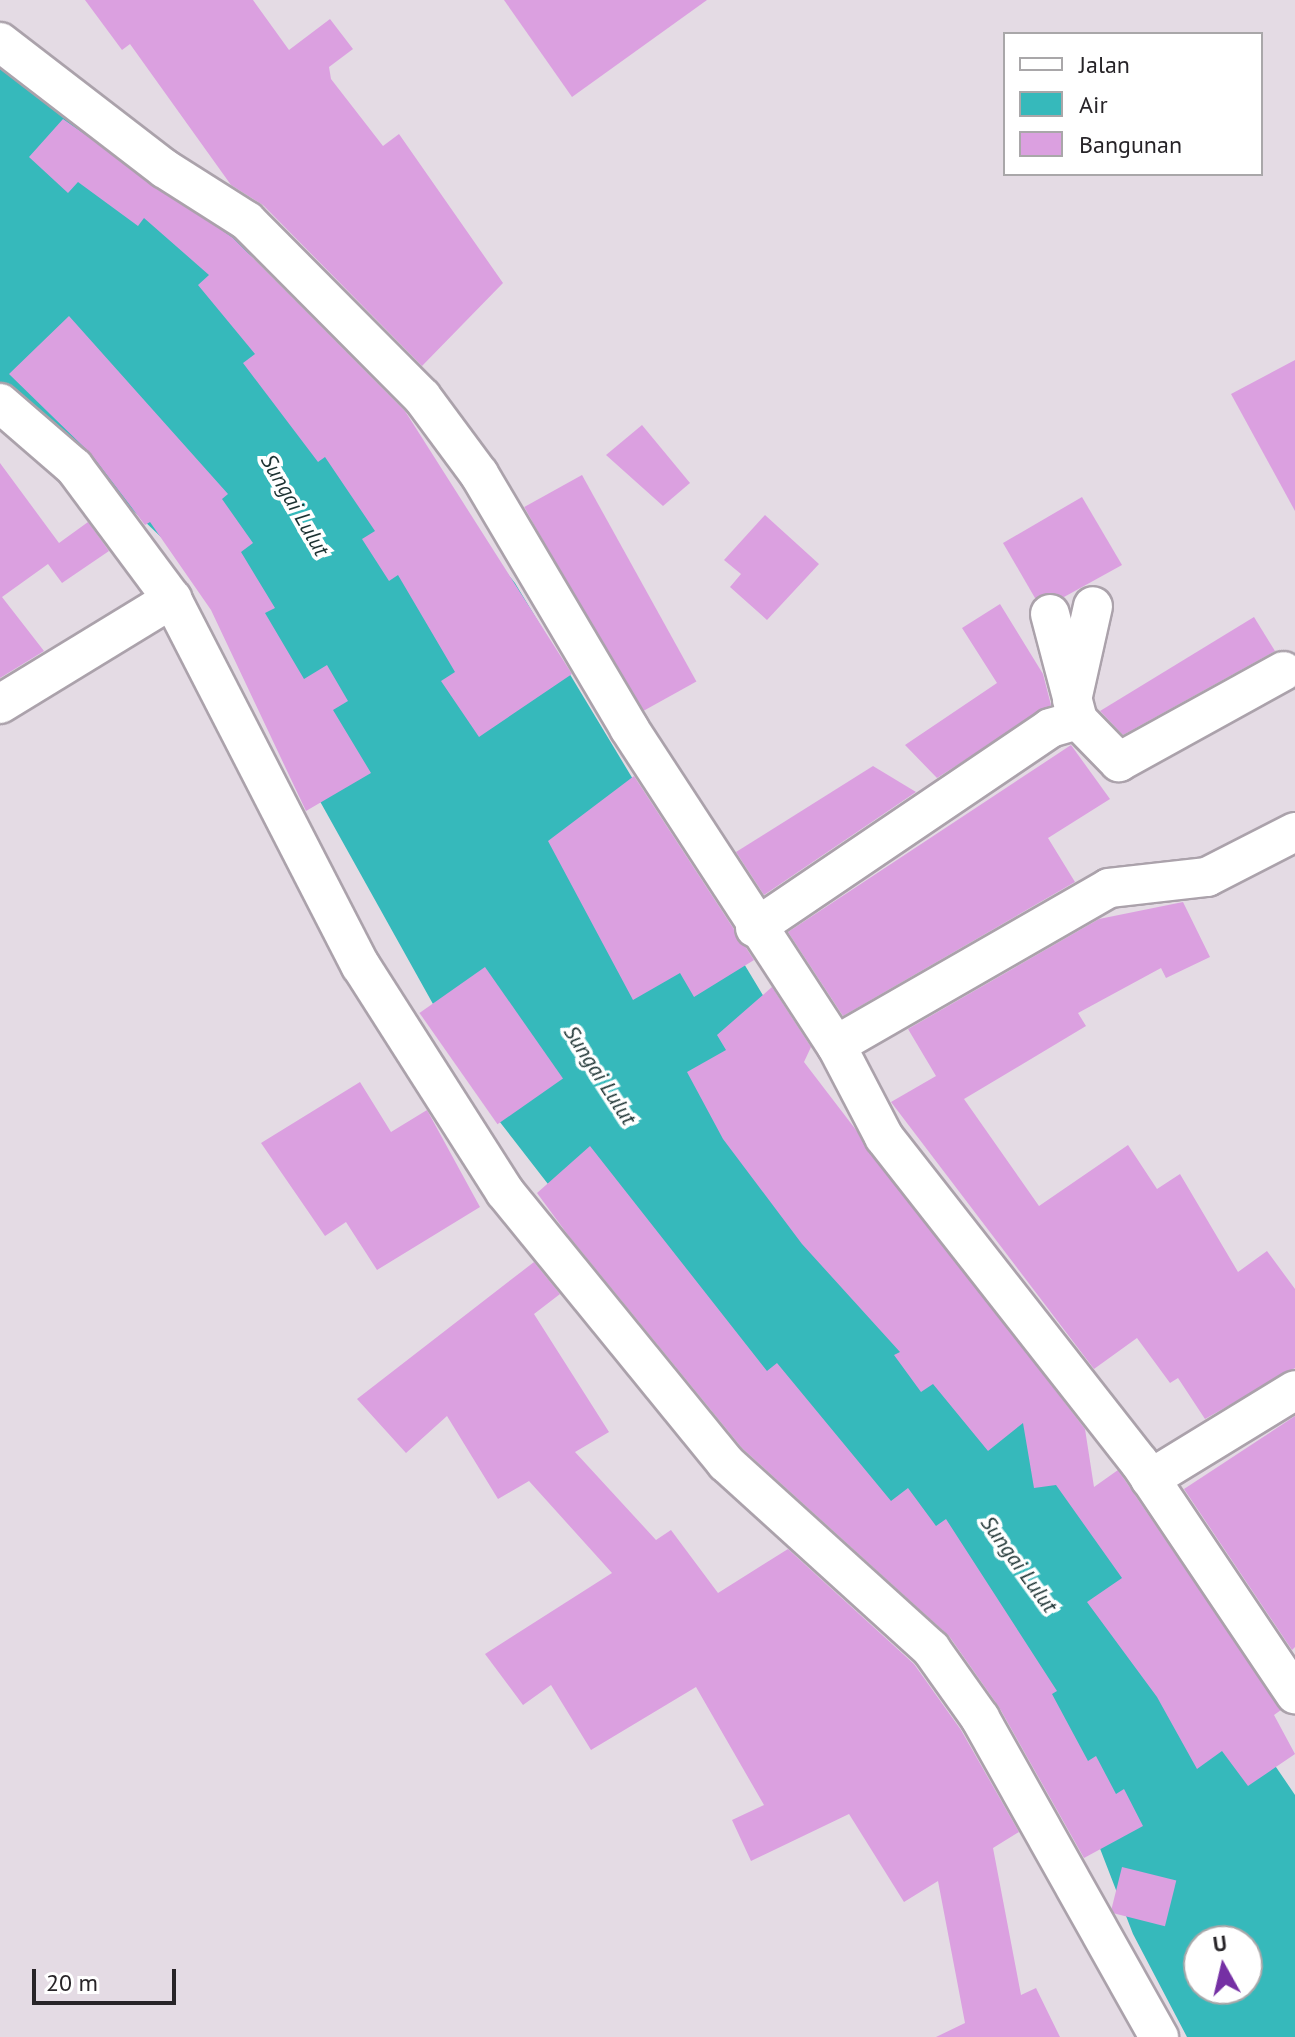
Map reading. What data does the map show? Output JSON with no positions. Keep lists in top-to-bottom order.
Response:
{
  "water": ["Sungai Lulut"],
  "legend": ["Jalan", "Air", "Bangunan"],
  "scale_bar": "20 m",
  "north": "top"
}
